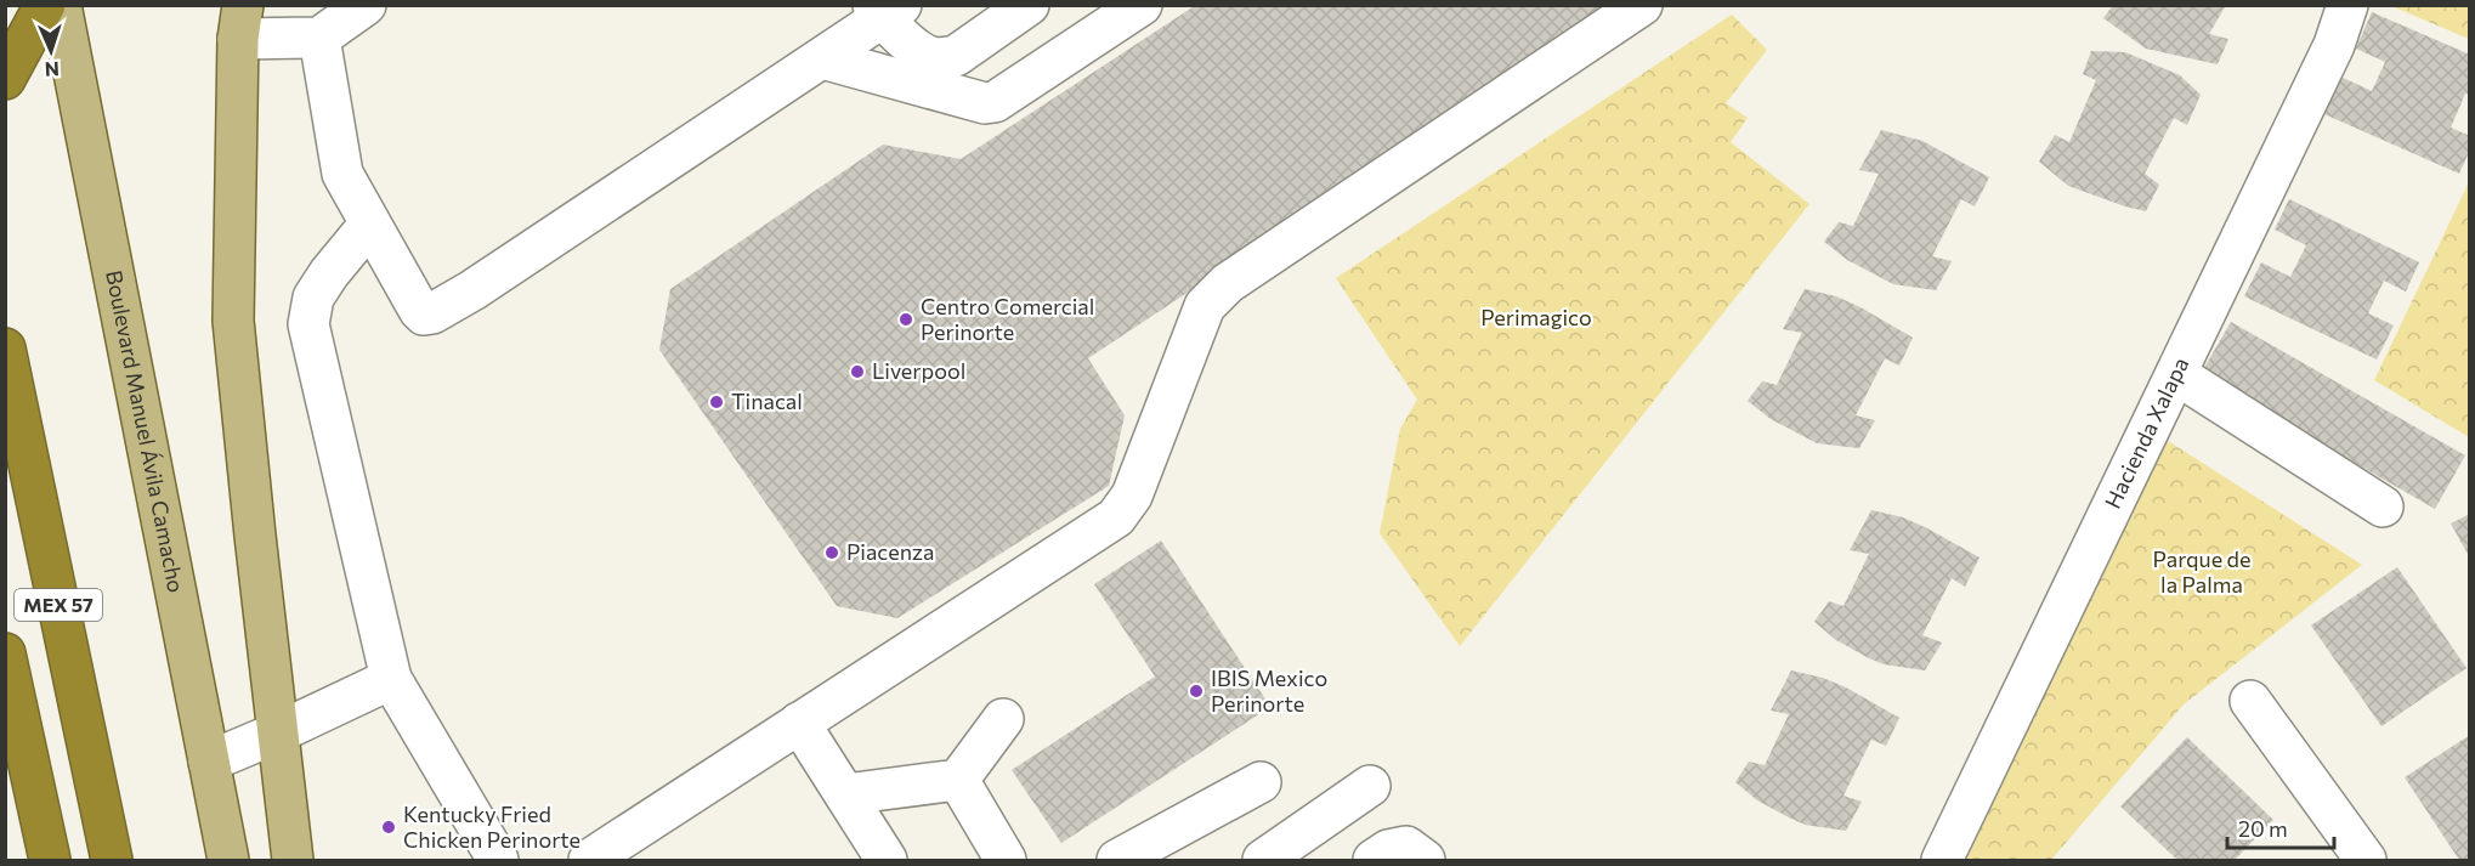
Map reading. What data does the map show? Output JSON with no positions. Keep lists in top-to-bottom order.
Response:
{
  "streets": {
    "highway": ["MEX 57"],
    "main road": ["Boulevard Manuel Ávila Camacho"],
    "street": ["Hacienda Xalapa"]
  },
  "parks": ["Perimagico", "Parque de la Palma"],
  "places": [
    "Centro Comercial Perinorte",
    "Liverpool",
    "Tinacal",
    "Piacenza",
    "IBIS Mexico Perinorte",
    "Kentucky Fried Chicken Perinorte"
  ],
  "scale_bar": "20 m",
  "north": "bottom"
}
